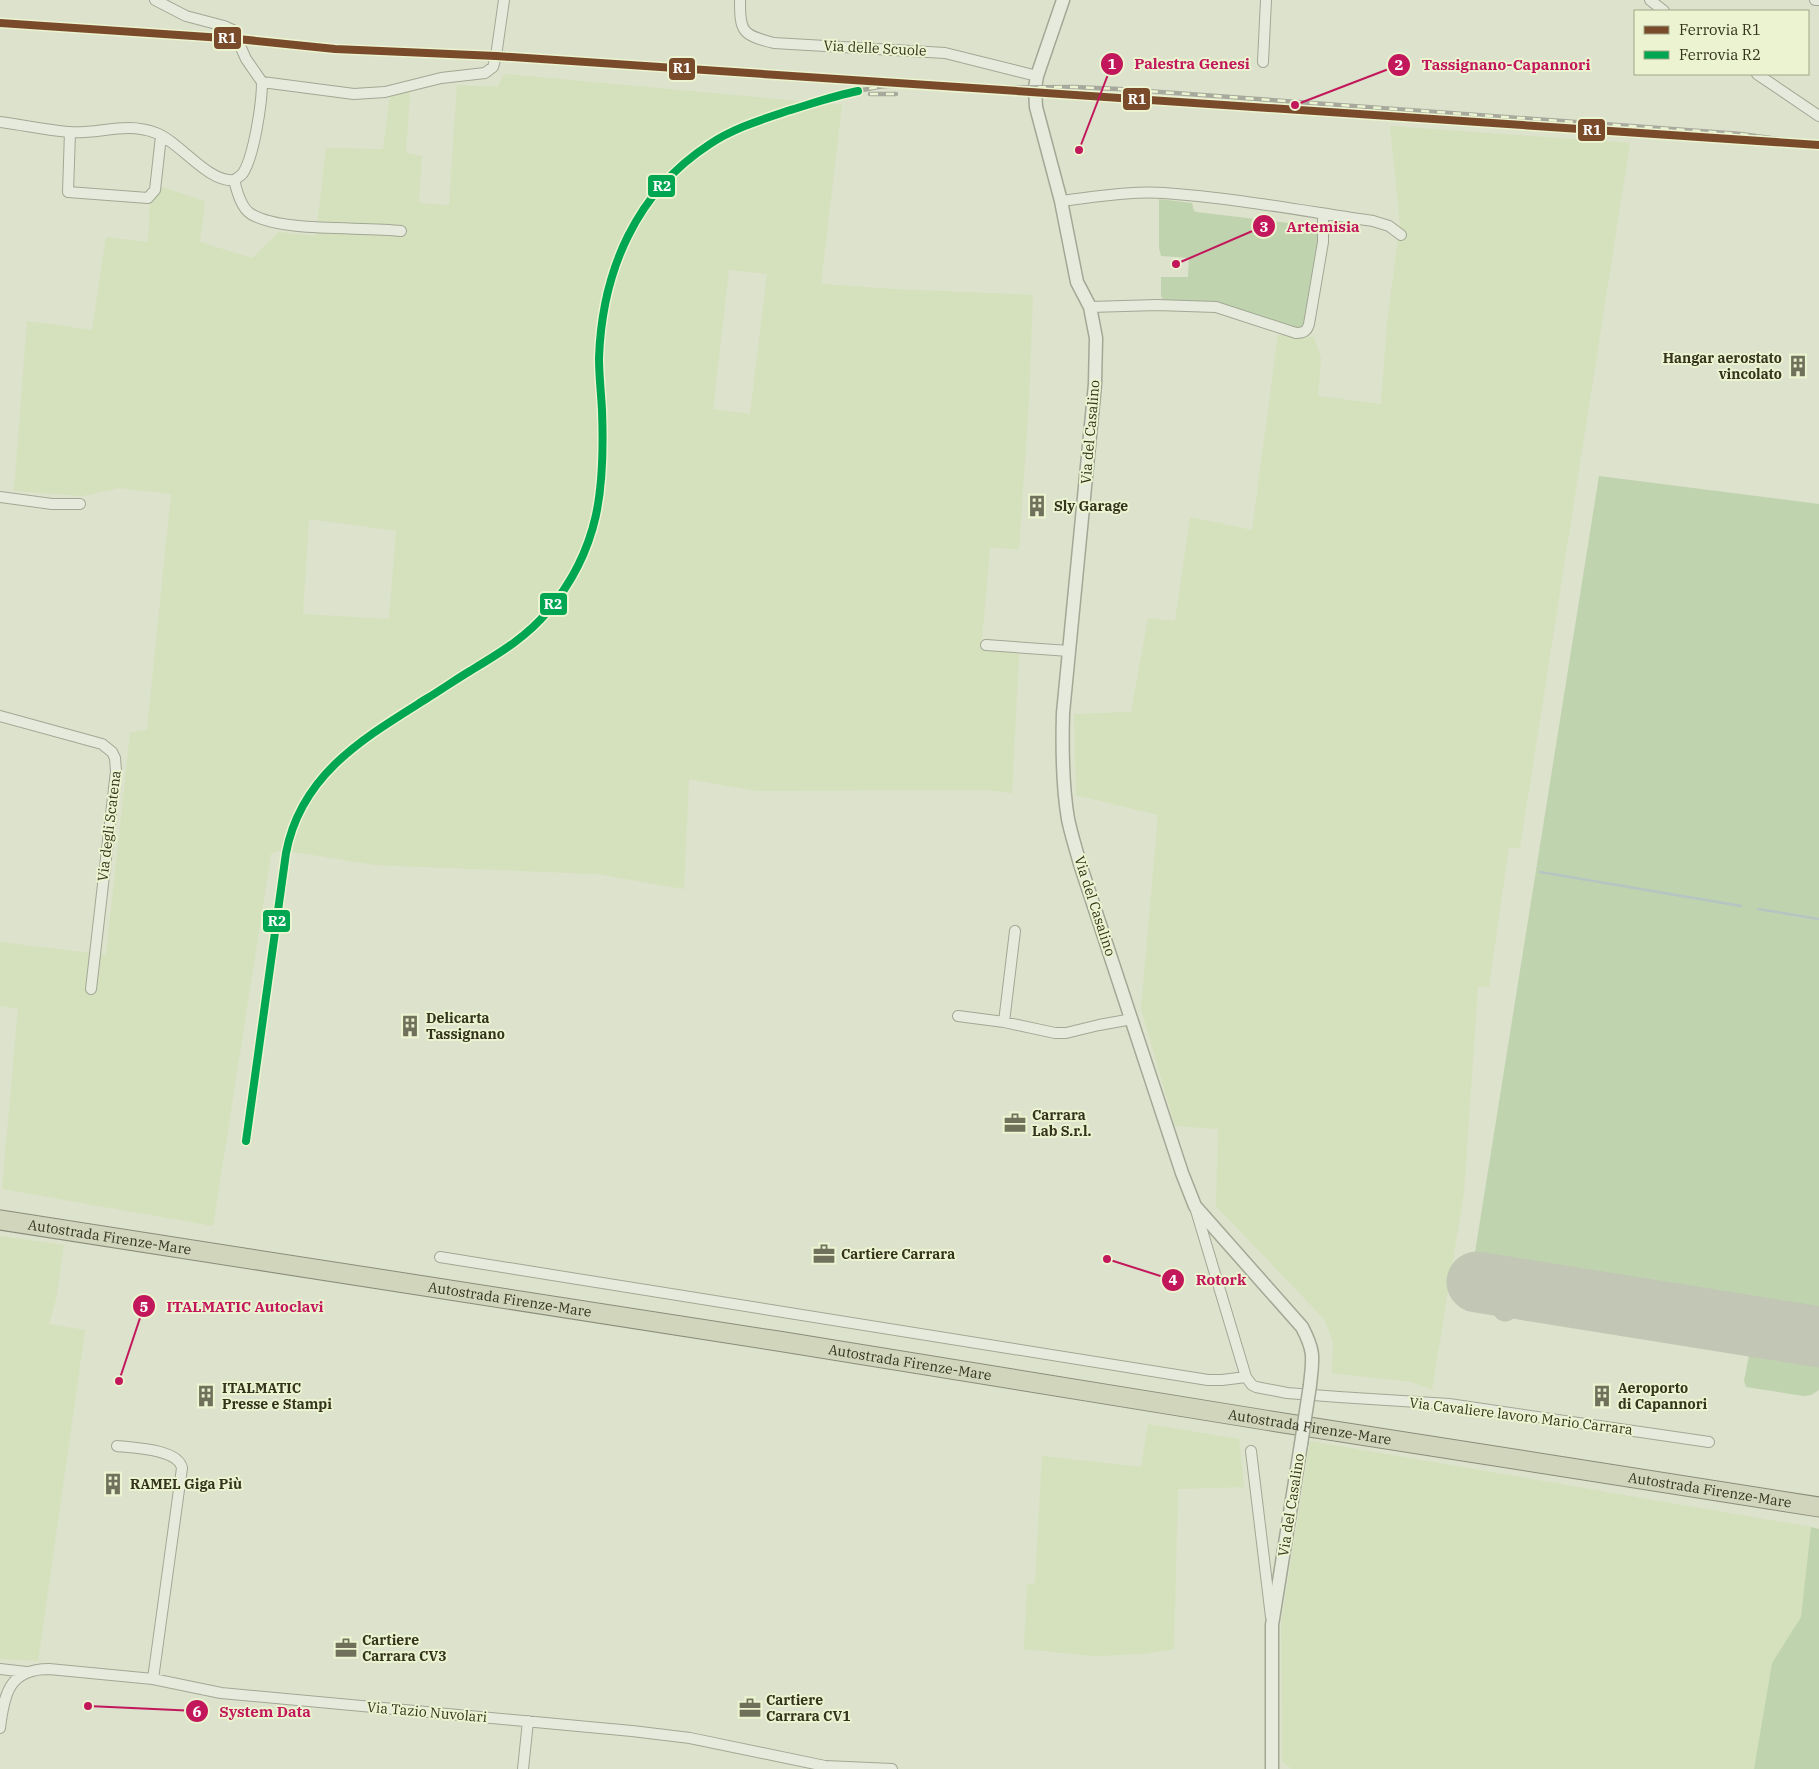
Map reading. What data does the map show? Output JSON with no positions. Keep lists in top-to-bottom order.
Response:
{
  "streets": {
    "highway": ["Autostrada Firenze-Mare"],
    "street": [
      "Via delle Scuole",
      "Via del Casalino",
      "Via degli Scatena",
      "Via Cavaliere lavoro Mario Carrara",
      "Via Tazio Nuvolari"
    ]
  },
  "crossings": [
    ["Via delle Scuole", "Via del Casalino"]
  ],
  "places": {
    "other": [
      "Tassignano-Capannori",
      "Palestra Genesi",
      "Artemisia",
      "Rotork",
      "ITALMATIC Autoclavi",
      "System Data"
    ],
    "building": [
      "Hangar aerostato vincolato",
      "Sly Garage",
      "Delicarta Tassignano",
      "ITALMATIC Presse e Stampi",
      "Aeroporto di Capannori",
      "RAMEL Giga Più"
    ],
    "office": [
      "Carrara Lab S.r.l.",
      "Cartiere Carrara",
      "Cartiere Carrara CV3",
      "Cartiere Carrara CV1"
    ]
  },
  "lines": ["rail line R1", "rail line R2"],
  "legend": ["Ferrovia R1", "Ferrovia R2"]
}
